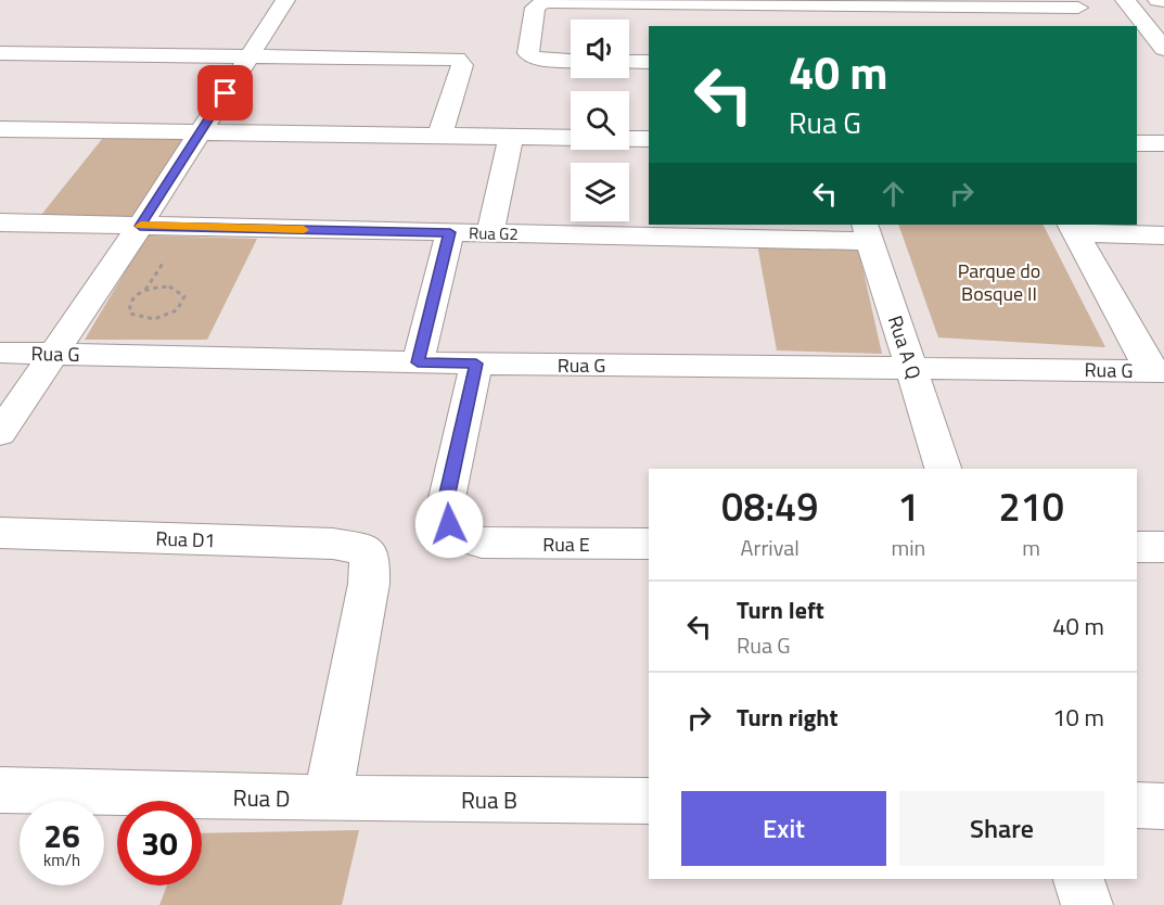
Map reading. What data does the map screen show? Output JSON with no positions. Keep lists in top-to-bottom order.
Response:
{
  "streets": {
    "street": [
      "Rua G2",
      "Rua A Q",
      "Rua G",
      "Rua D1",
      "Rua E",
      "Rua D",
      "Rua B"
    ]
  },
  "crossings": [
    ["Rua G2", "Rua A Q"],
    ["Rua A Q", "Rua G"],
    ["Rua G", "Rua E"],
    ["Rua D1", "Rua D"],
    ["Rua D1", "Rua B"],
    ["Rua D", "Rua B"]
  ],
  "parks": ["Parque do Bosque II"],
  "page": {
    "turn": ["40 m", "Rua G"],
    "eta": [
      "08:49",
      "Arrival",
      "1",
      "min",
      "210",
      "m"
    ],
    "list": [
      {
        "name": "Turn left",
        "note": "Rua G",
        "value": "40 m"
      },
      {
        "name": "Turn right",
        "value": "10 m"
      }
    ],
    "buttons": ["Exit", "Share"],
    "speed": "26 km/h",
    "limit": "30"
  }
}
